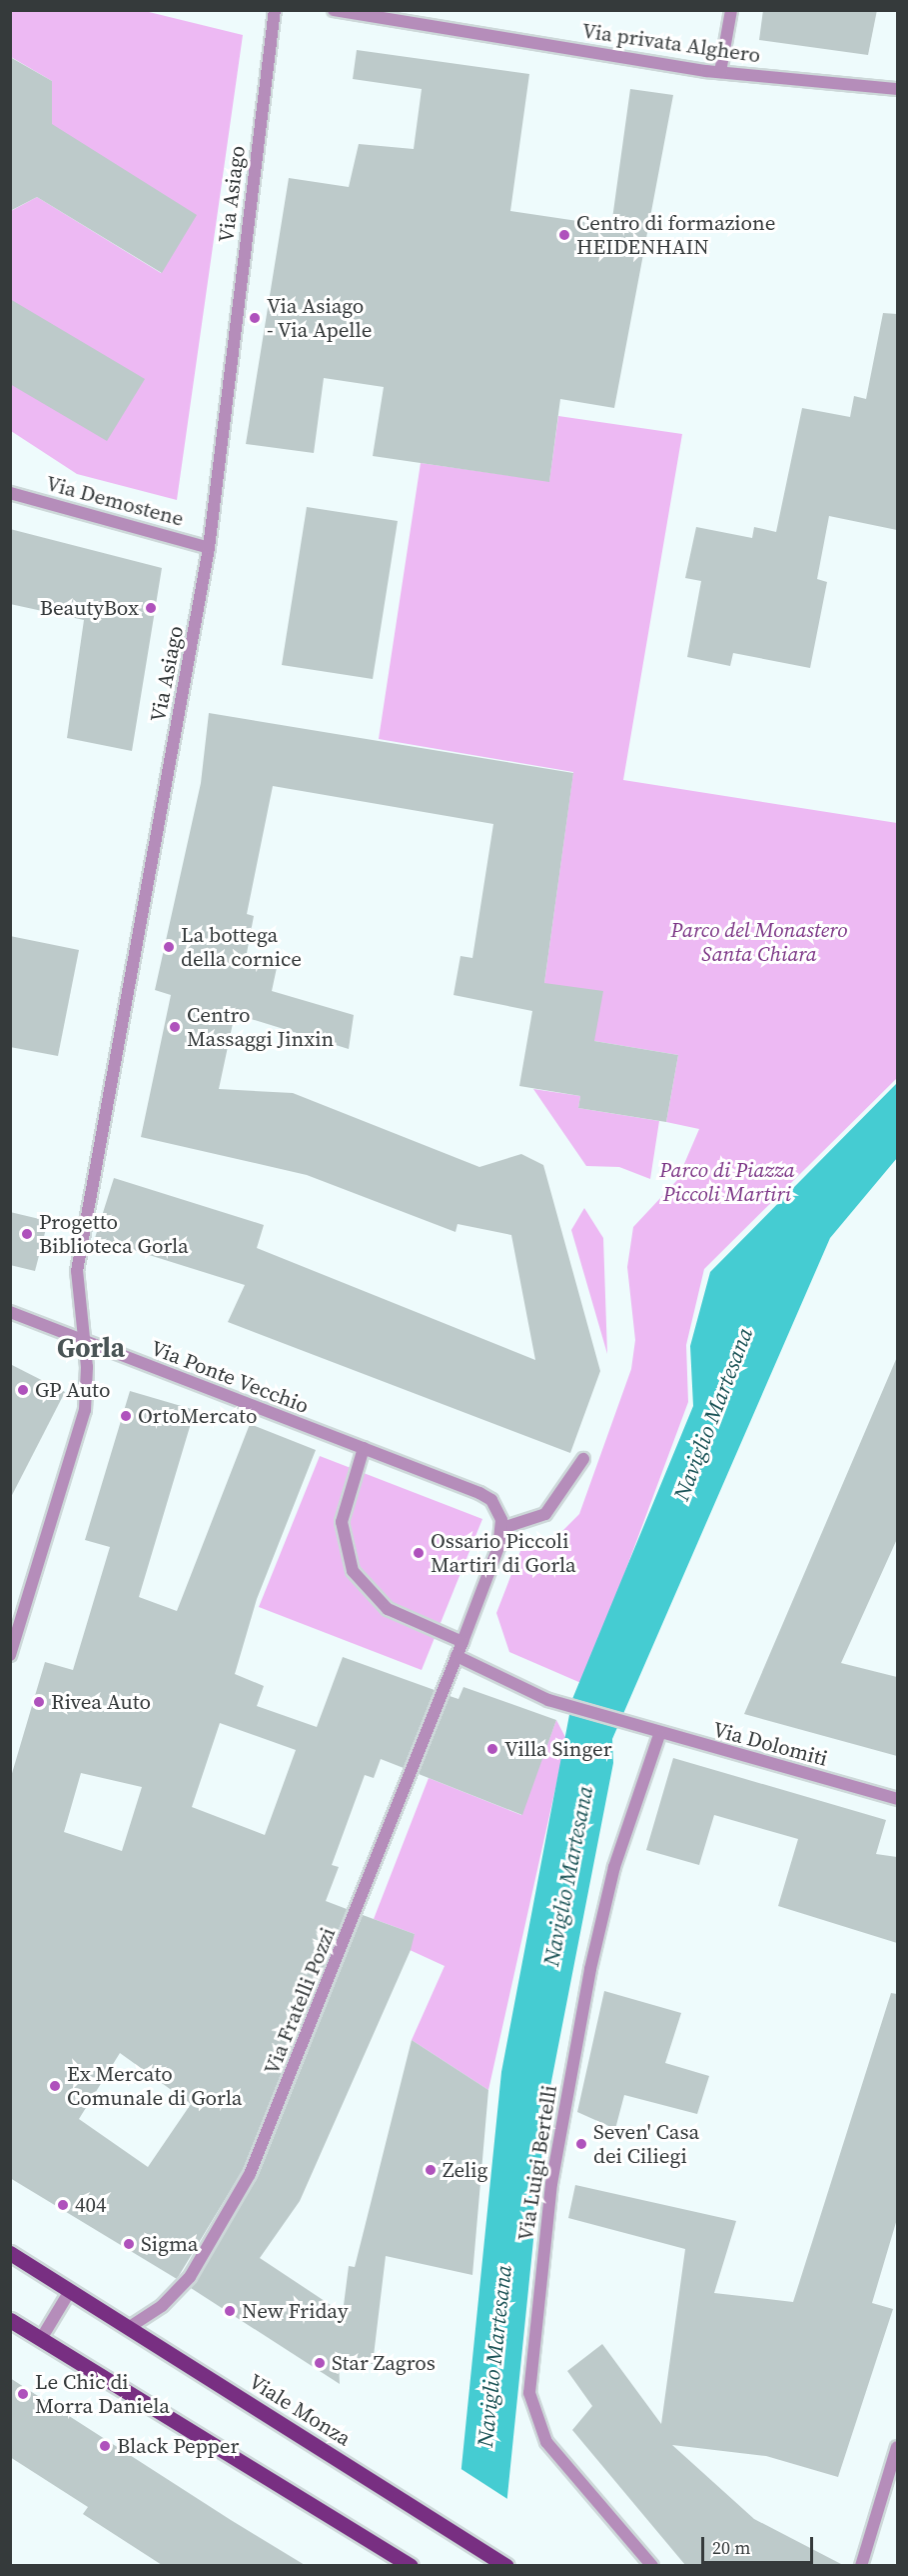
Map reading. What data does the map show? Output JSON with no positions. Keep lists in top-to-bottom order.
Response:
{
  "streets": {
    "main road": ["Viale Monza"],
    "street": [
      "Via privata Alghero",
      "Via Asiago",
      "Via Demostene",
      "Via Ponte Vecchio",
      "Via Dolomiti",
      "Via Fratelli Pozzi",
      "Via Luigi Bertelli"
    ]
  },
  "crossings": [
    ["Via Asiago", "Via Demostene"],
    ["Via Asiago", "Via Ponte Vecchio"],
    ["Via Ponte Vecchio", "Via Fratelli Pozzi"],
    ["Via Dolomiti", "Via Fratelli Pozzi"],
    ["Via Dolomiti", "Via Luigi Bertelli"],
    ["Via Fratelli Pozzi", "Viale Monza"]
  ],
  "districts": ["Gorla"],
  "water": ["Naviglio Martesana"],
  "parks": ["Parco del Monastero Santa Chiara", "Parco di Piazza Piccoli Martiri"],
  "places": [
    "Centro di formazione HEIDENHAIN",
    "Via Asiago - Via Apelle",
    "BeautyBox",
    "La bottega della cornice",
    "Centro Massaggi Jinxin",
    "Progetto Biblioteca Gorla",
    "GP Auto",
    "OrtoMercato",
    "Ossario Piccoli Martiri di Gorla",
    "Rivea Auto",
    "Villa Singer",
    "Ex Mercato Comunale di Gorla",
    "Seven' Casa dei Ciliegi",
    "Zelig",
    "404",
    "Sigma",
    "New Friday",
    "Star Zagros",
    "Le Chic di Morra Daniela",
    "Black Pepper"
  ],
  "scale_bar": "20 m"
}
